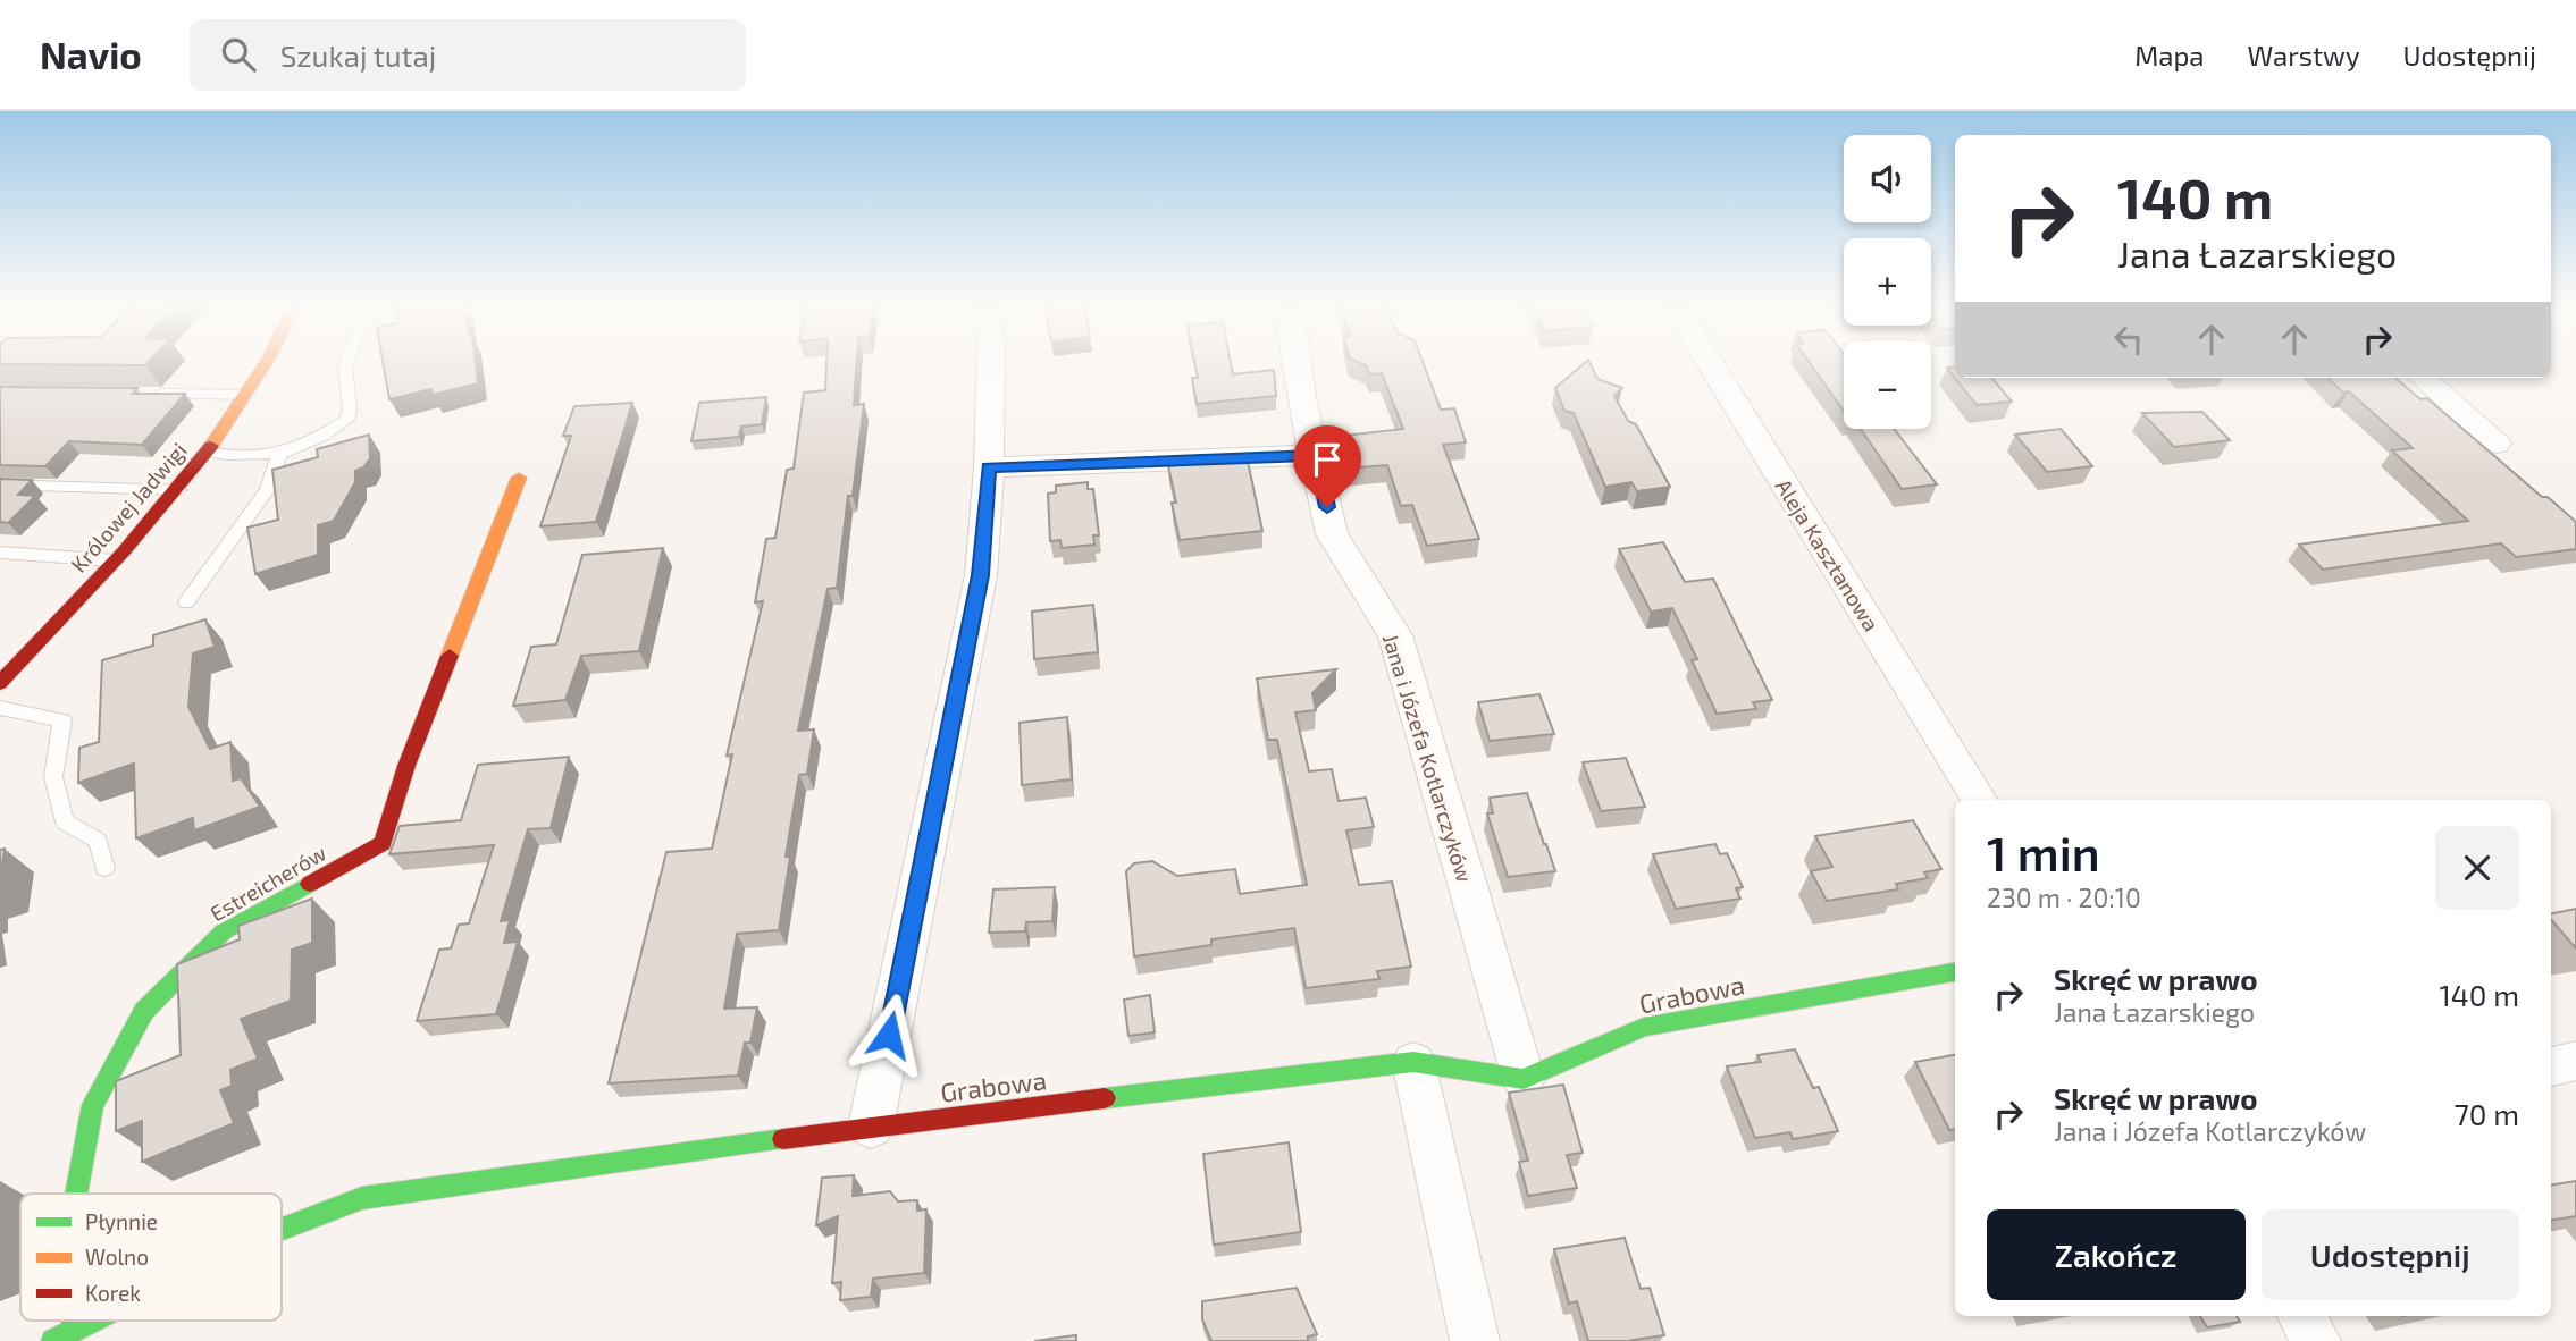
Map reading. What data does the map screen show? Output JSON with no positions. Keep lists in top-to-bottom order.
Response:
{
  "streets": {
    "street": [
      "Królowej Jadwigi",
      "Aleja Kasztanowa",
      "Jana i Józefa Kotlarczyków",
      "Estreicherów",
      "Grabowa"
    ]
  },
  "crossings": [
    ["Jana i Józefa Kotlarczyków", "Grabowa"],
    ["Estreicherów", "Grabowa"]
  ],
  "legend": ["Płynnie", "Wolno", "Korek"],
  "page": {
    "header": "Navio",
    "search": "Szukaj tutaj",
    "nav": ["Mapa", "Warstwy", "Udostępnij"],
    "map_buttons": ["+", "−"],
    "turn": ["140 m", "Jana Łazarskiego"],
    "heading": ["1 min", "230 m · 20:10"],
    "list": [
      {
        "name": "Skręć w prawo",
        "note": "Jana Łazarskiego",
        "value": "140 m"
      },
      {
        "name": "Skręć w prawo",
        "note": "Jana i Józefa Kotlarczyków",
        "value": "70 m"
      }
    ],
    "buttons": ["Zakończ", "Udostępnij"]
  }
}
